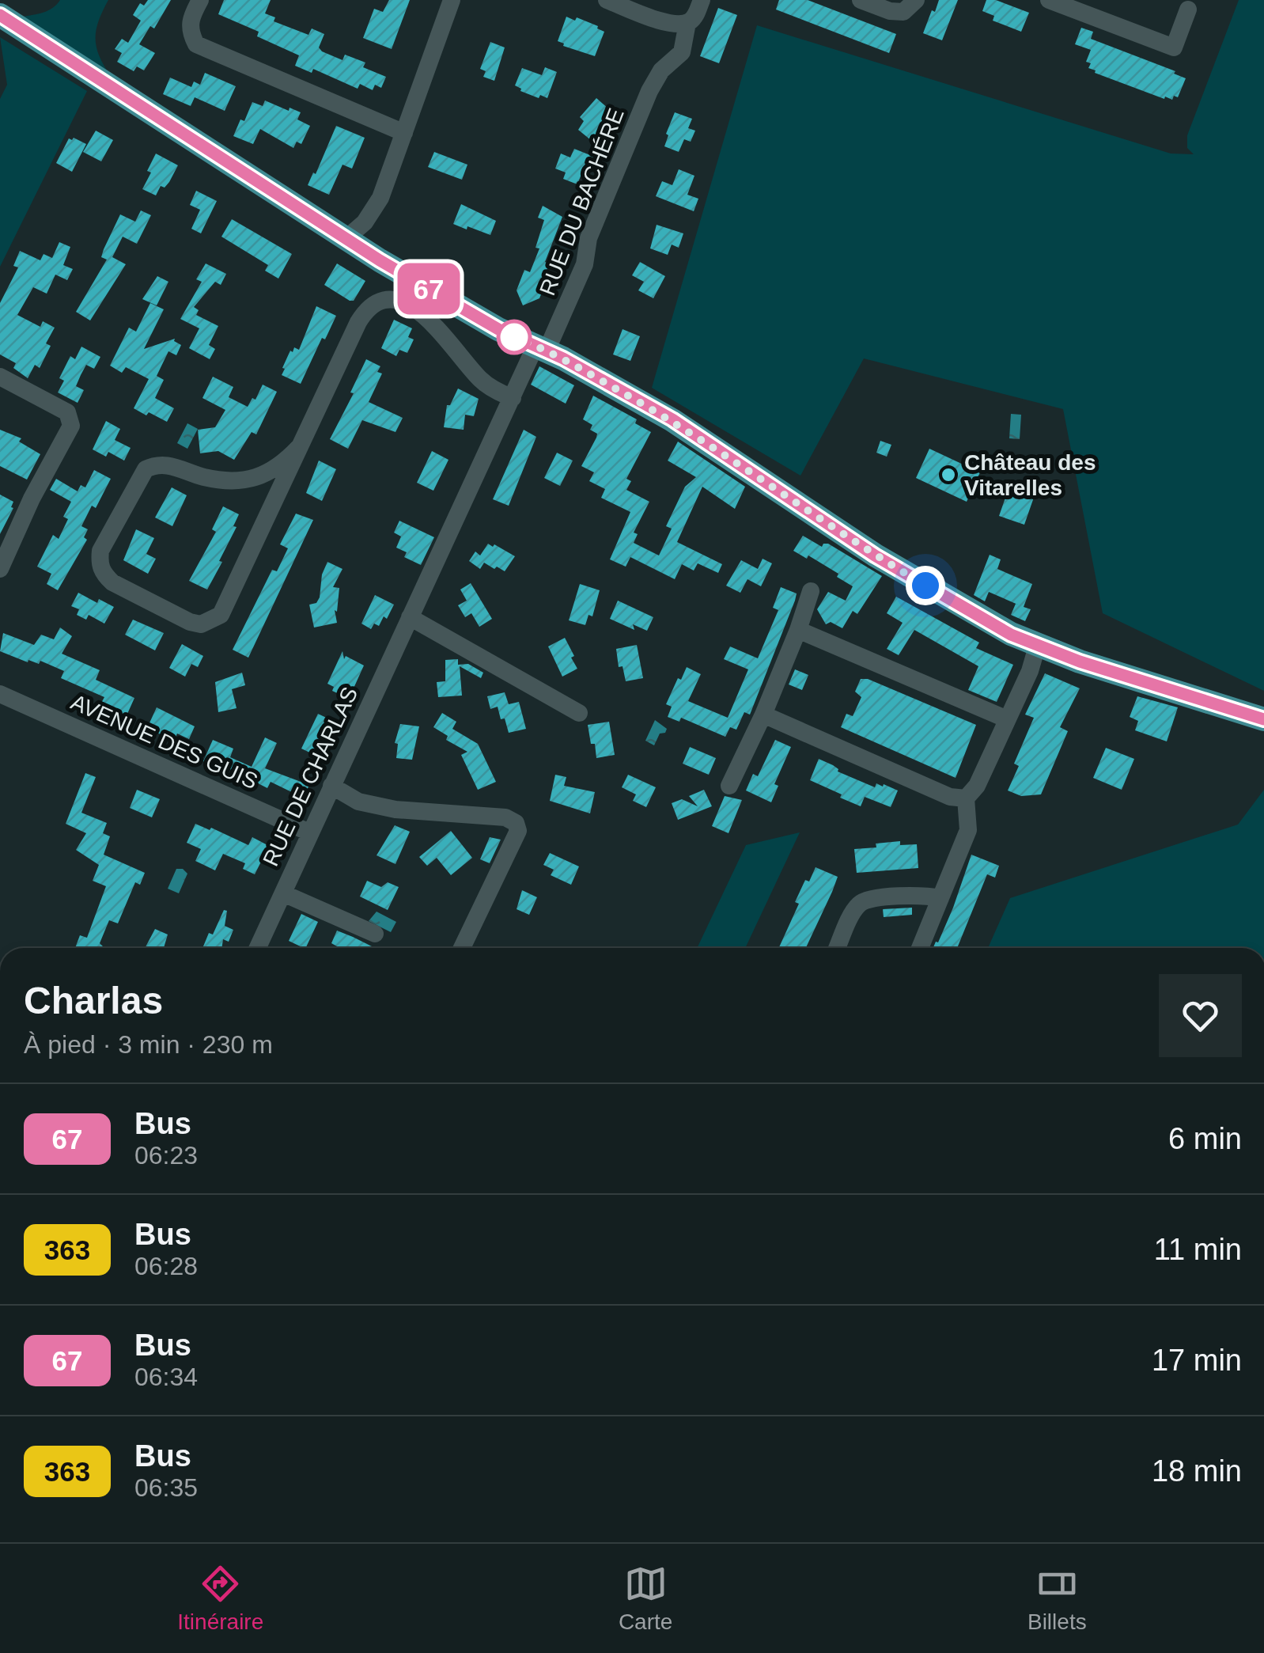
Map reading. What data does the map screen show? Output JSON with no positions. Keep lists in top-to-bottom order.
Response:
{
  "streets": {
    "street": ["RUE DU BACHÉRE", "AVENUE DES GUIS", "RUE DE CHARLAS"]
  },
  "crossings": [
    ["RUE DU BACHÉRE", "RUE DE CHARLAS"],
    ["AVENUE DES GUIS", "RUE DE CHARLAS"]
  ],
  "places": ["Château des Vitarelles"],
  "lines": ["bus line 67"],
  "page": {
    "on_map": "67",
    "heading": ["Charlas", "À pied · 3 min · 230 m"],
    "list": [
      {
        "mark": "67",
        "name": "Bus",
        "note": "06:23",
        "value": "6 min"
      },
      {
        "mark": "363",
        "name": "Bus",
        "note": "06:28",
        "value": "11 min"
      },
      {
        "mark": "67",
        "name": "Bus",
        "note": "06:34",
        "value": "17 min"
      },
      {
        "mark": "363",
        "name": "Bus",
        "note": "06:35",
        "value": "18 min"
      }
    ],
    "tabs": ["Itinéraire", "Carte", "Billets"]
  }
}
